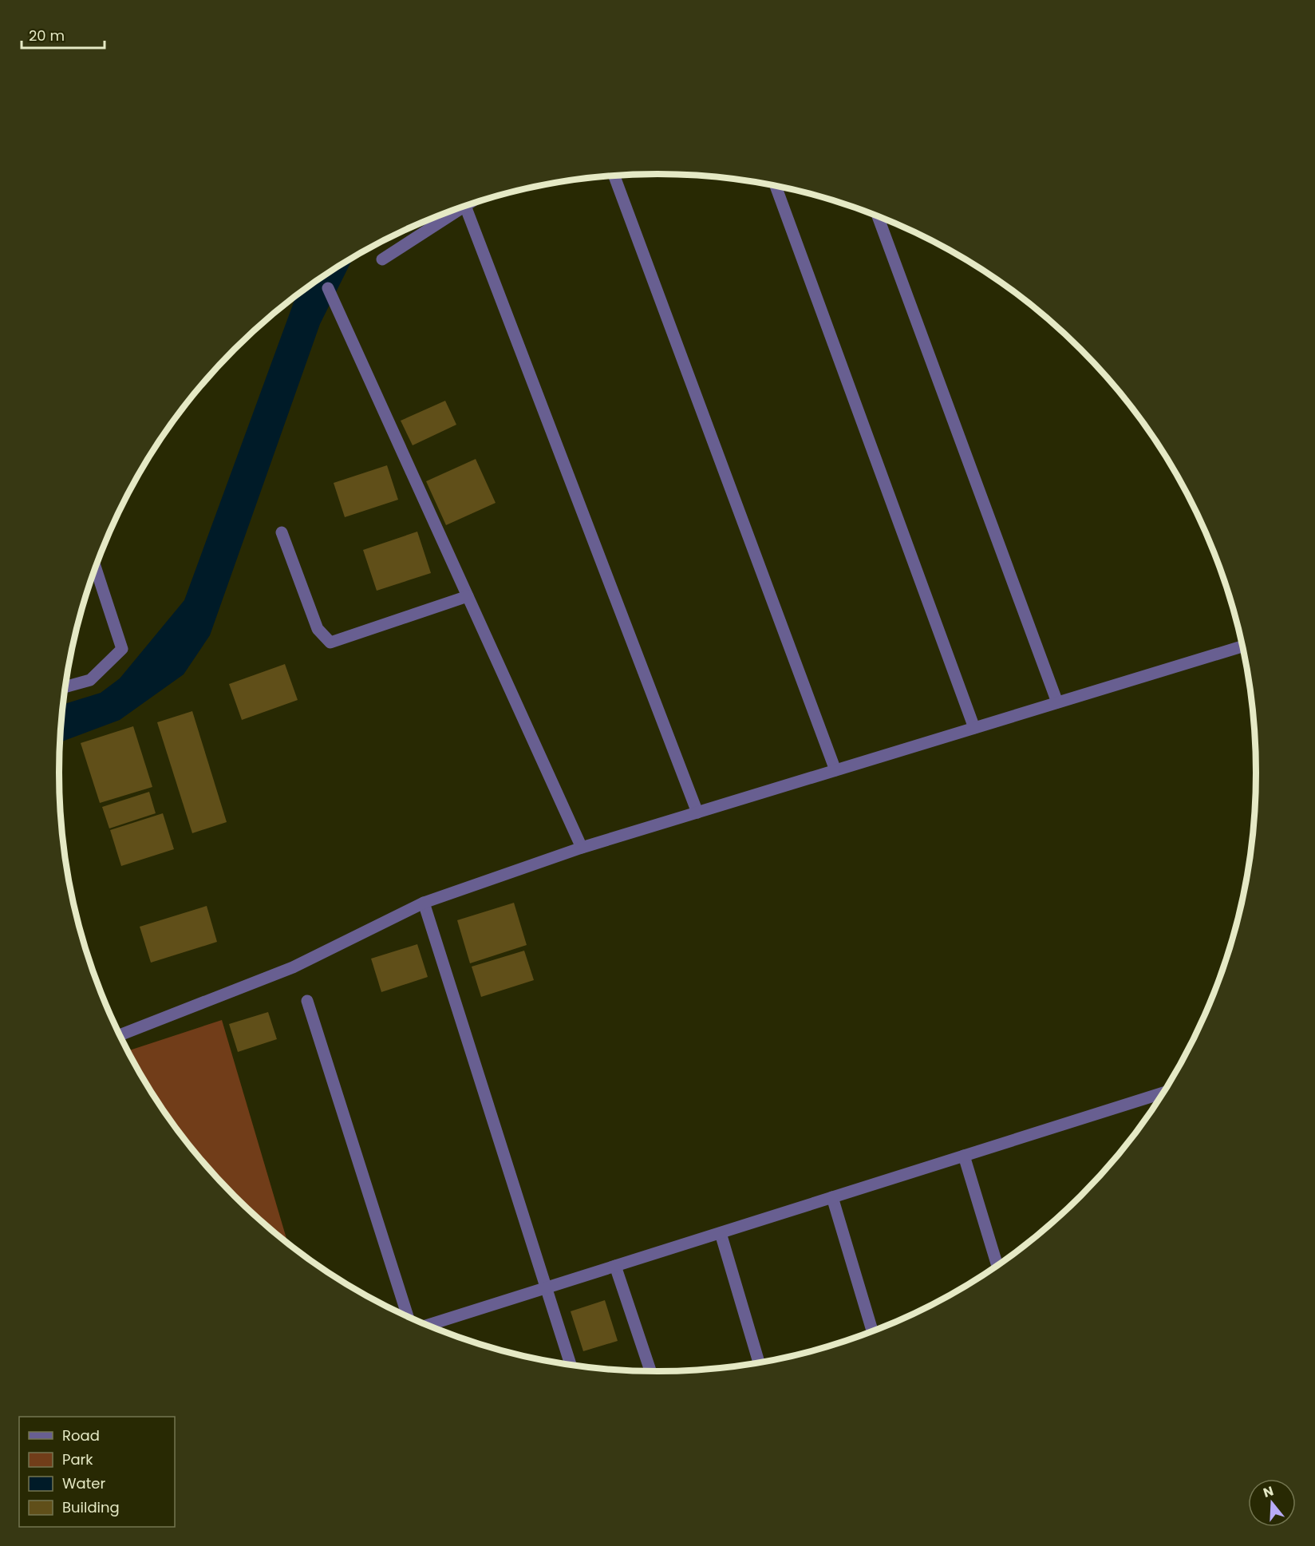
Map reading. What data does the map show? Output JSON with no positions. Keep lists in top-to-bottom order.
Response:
{
  "legend": [
    "Road",
    "Park",
    "Water",
    "Building"
  ],
  "scale_bar": "20 m",
  "north": "top"
}
